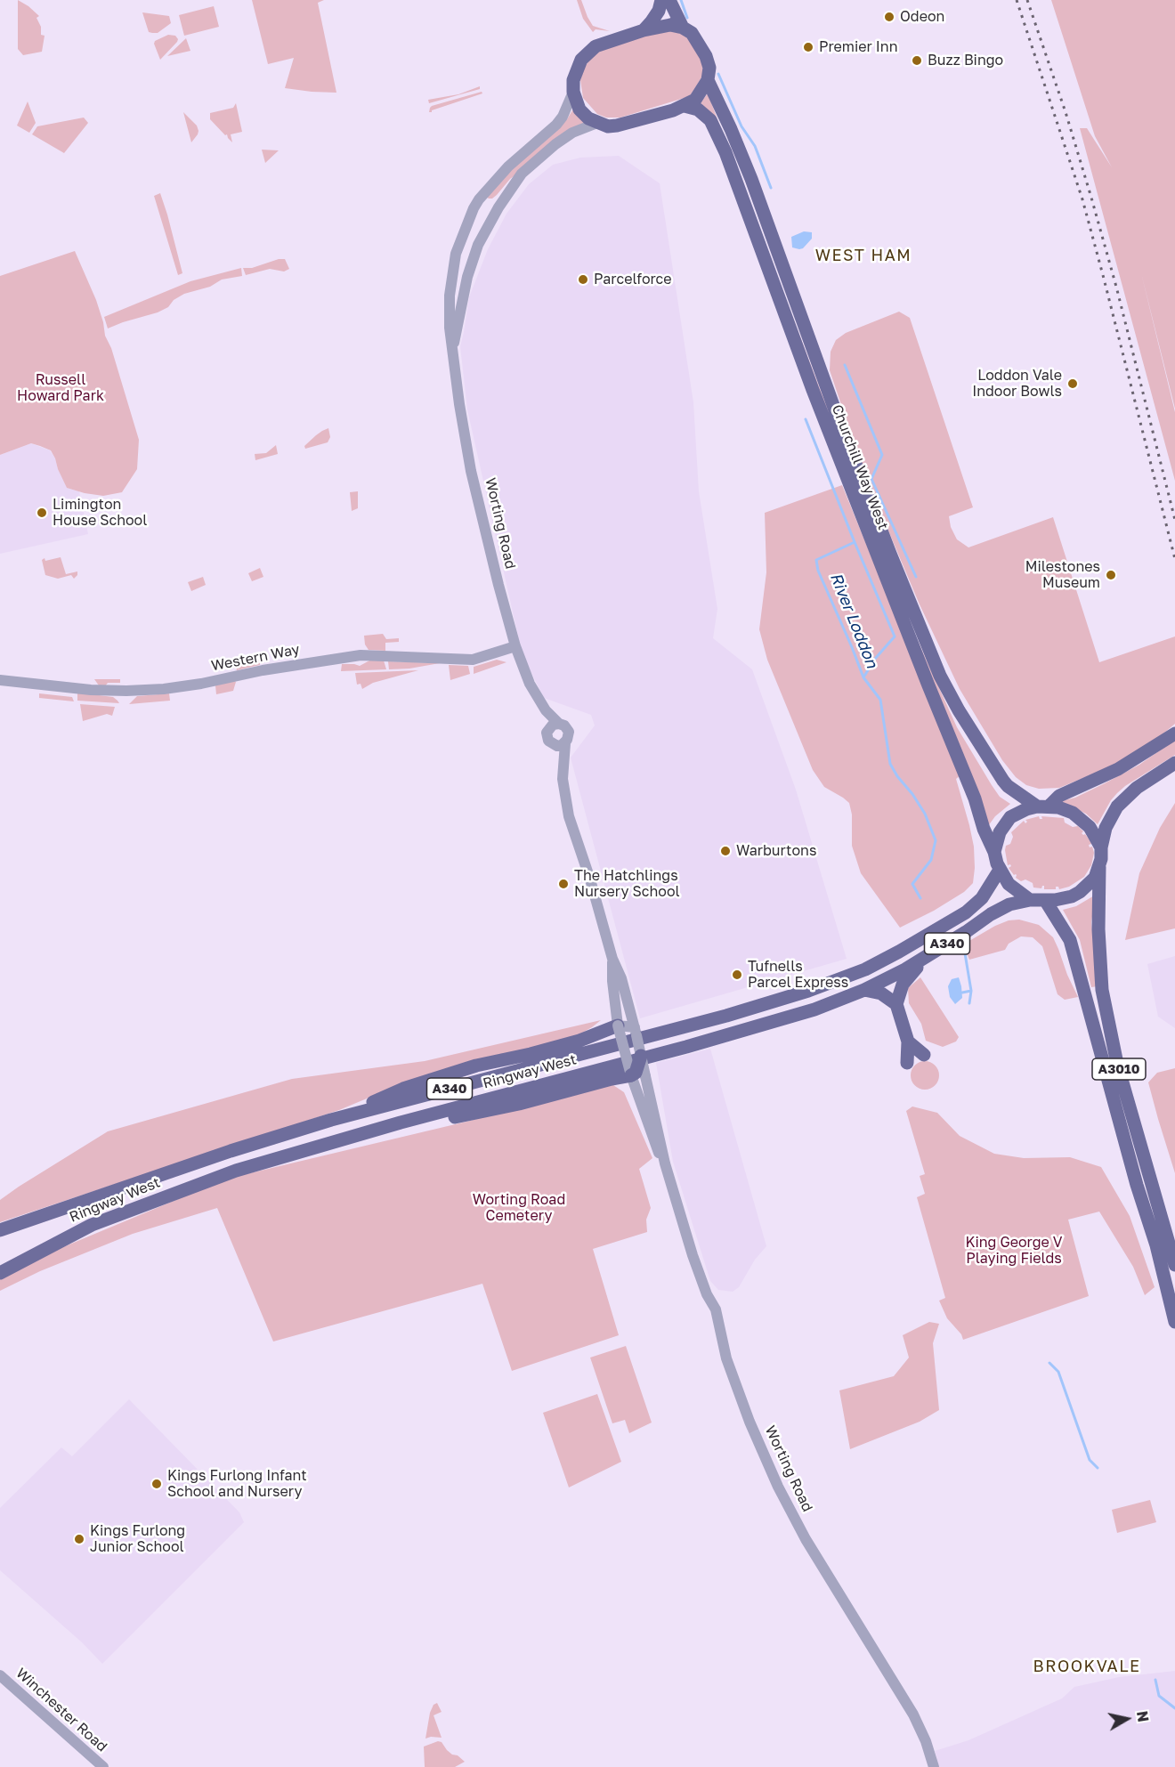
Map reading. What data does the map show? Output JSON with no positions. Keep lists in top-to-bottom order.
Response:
{
  "streets": {
    "main road": [
      "Churchill Way West",
      "A340",
      "A3010",
      "Ringway West"
    ],
    "street": ["Worting Road", "Western Way", "Winchester Road"]
  },
  "crossings": [
    ["Churchill Way West", "Worting Road"],
    ["Churchill Way West", "A3010"],
    ["Churchill Way West", "Ringway West"],
    ["Worting Road", "Western Way"],
    ["A3010", "Ringway West"]
  ],
  "districts": ["WEST HAM", "BROOKVALE"],
  "water": ["River Loddon"],
  "parks": ["Russell Howard Park", "Worting Road Cemetery", "King George V Playing Fields"],
  "places": [
    "Odeon",
    "Premier Inn",
    "Buzz Bingo",
    "Parcelforce",
    "Loddon Vale Indoor Bowls",
    "Limington House School",
    "Milestones Museum",
    "Warburtons",
    "The Hatchlings Nursery School",
    "Tufnells Parcel Express",
    "Kings Furlong Infant School and Nursery",
    "Kings Furlong Junior School"
  ],
  "north": "right"
}
